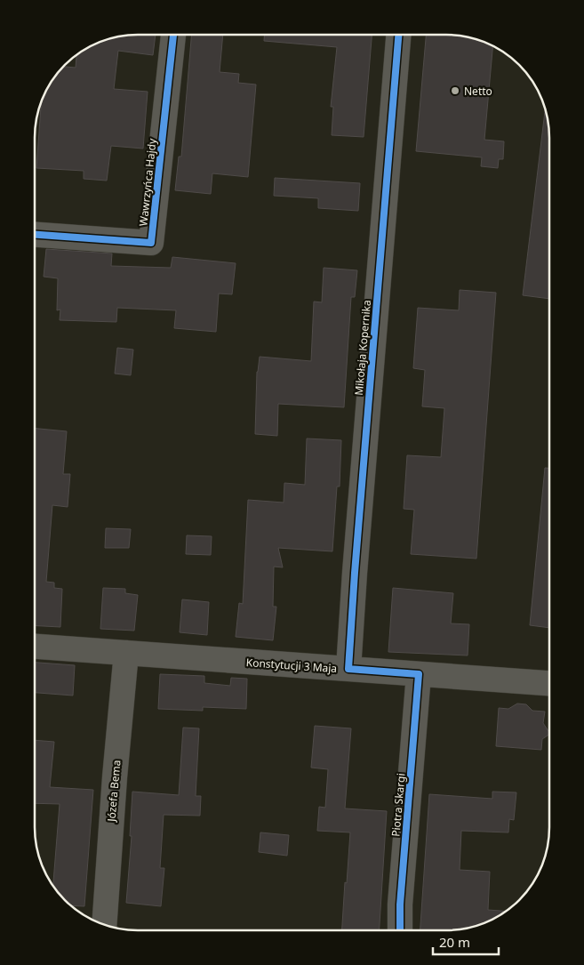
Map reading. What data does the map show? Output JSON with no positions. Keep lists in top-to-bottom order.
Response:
{
  "streets": {
    "street": [
      "Wawrzyńca Hajdy",
      "Mikołaja Kopernika",
      "Konstytucji 3 Maja",
      "Józefa Bema",
      "Piotra Skargi"
    ]
  },
  "crossings": [
    ["Mikołaja Kopernika", "Konstytucji 3 Maja"],
    ["Konstytucji 3 Maja", "Józefa Bema"],
    ["Konstytucji 3 Maja", "Piotra Skargi"]
  ],
  "places": ["Netto"],
  "scale_bar": "20 m"
}
